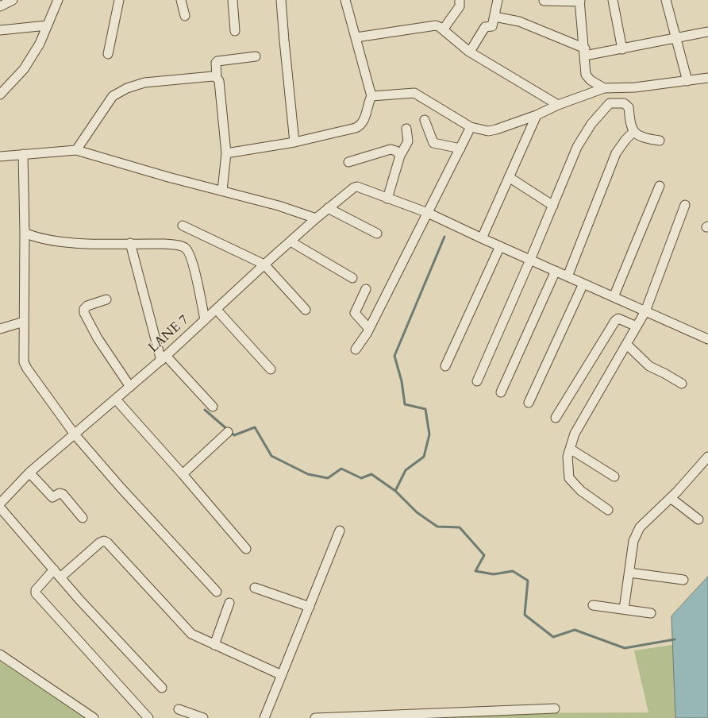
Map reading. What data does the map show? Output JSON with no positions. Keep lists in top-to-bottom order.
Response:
{
  "streets": {
    "street": ["LANE 7"]
  }
}
